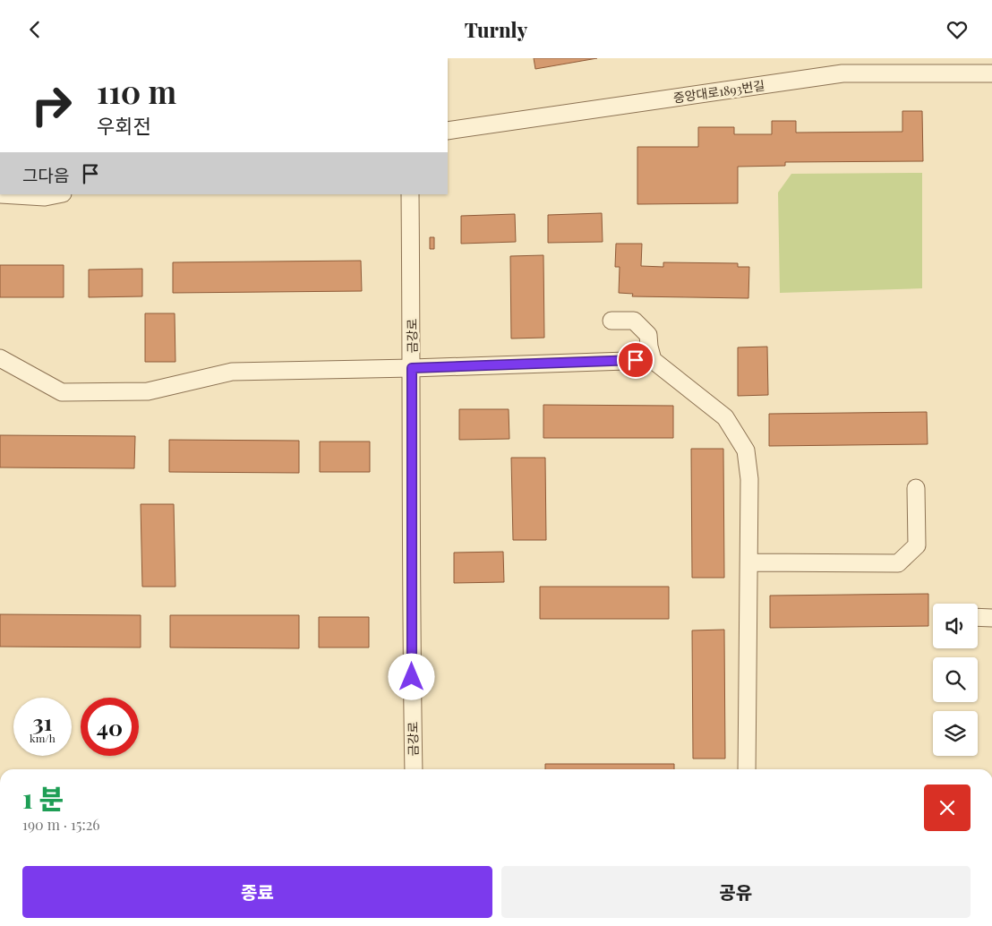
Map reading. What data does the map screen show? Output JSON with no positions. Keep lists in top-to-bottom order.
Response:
{
  "streets": {
    "street": ["중앙대로1893번길", "금강로"]
  },
  "page": {
    "header": "Turnly",
    "turn": ["110 m", "우회전"],
    "then": "그다음",
    "speed": "31 km/h",
    "limit": "40",
    "heading": ["1 분", "190 m · 15:26"],
    "buttons": ["종료", "공유"]
  }
}
